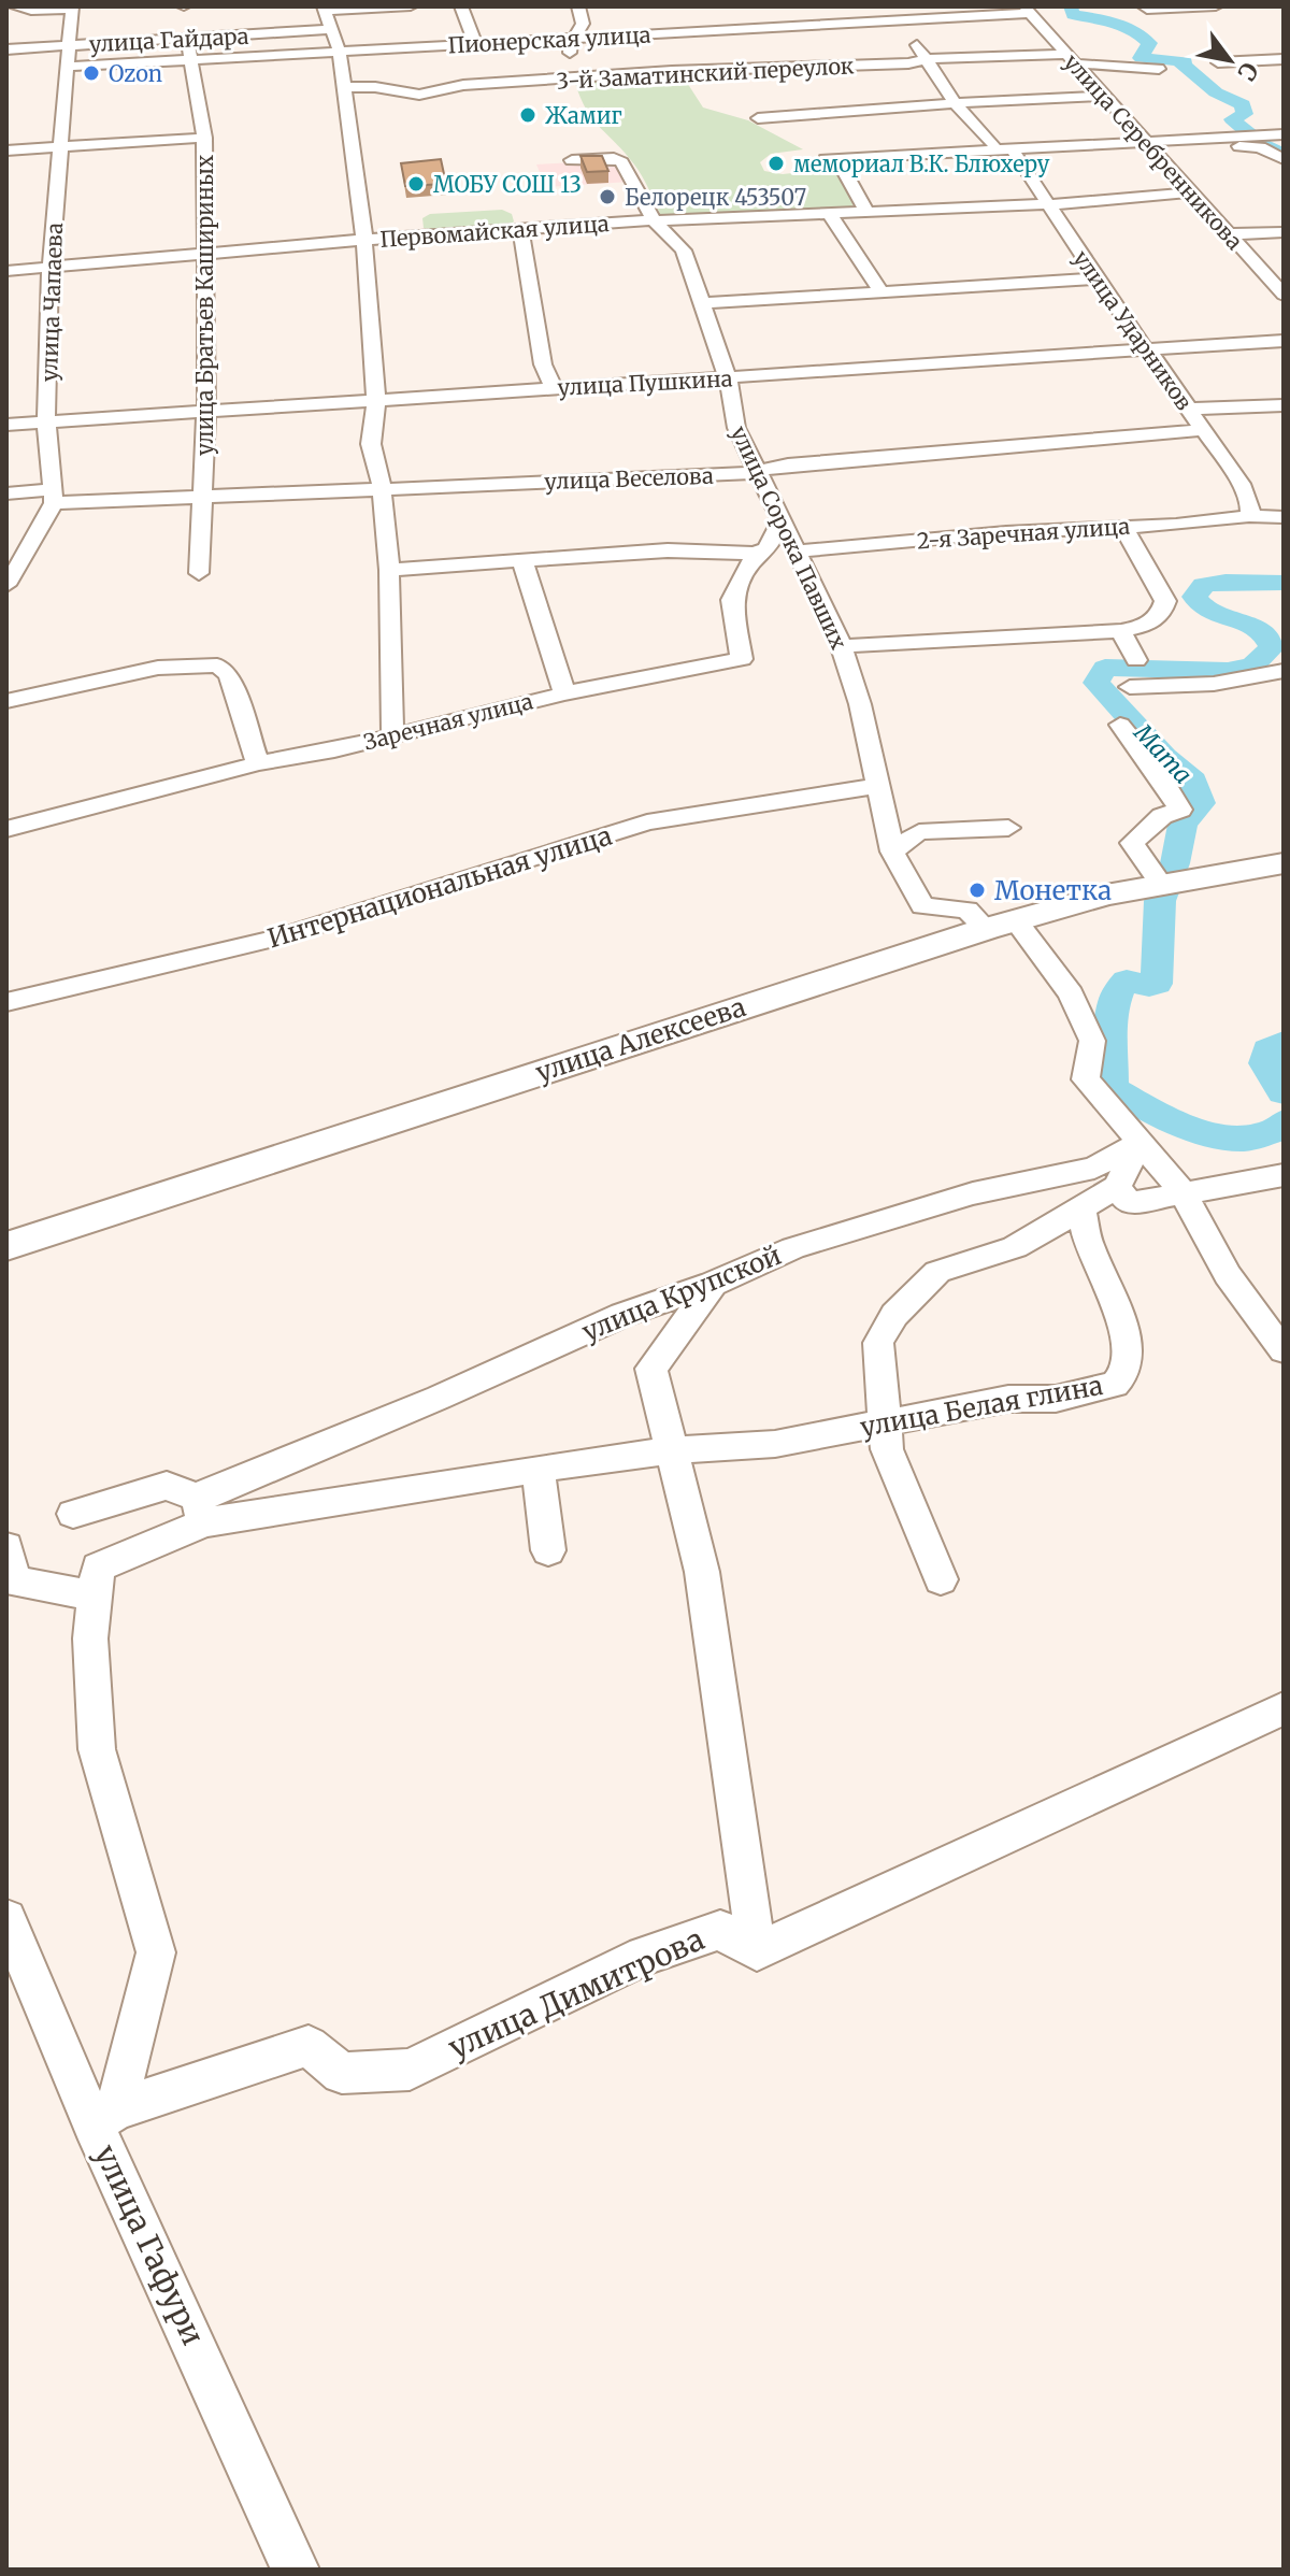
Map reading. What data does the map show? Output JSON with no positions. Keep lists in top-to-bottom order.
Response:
{
  "streets": {
    "main road": ["улица Алексеева"],
    "street": [
      "улица Гайдара",
      "Пионерская улица",
      "3-й Заматинский переулок",
      "улица Серебренникова",
      "Первомайская улица",
      "улица Чапаева",
      "улица Братьев Кашириных",
      "улица Ударников",
      "улица Пушкина",
      "улица Веселова",
      "2-я Заречная улица",
      "улица Сорока Павших",
      "Заречная улица",
      "Интернациональная улица",
      "улица Крупской",
      "улица Белая глина",
      "улица Димитрова",
      "улица Гафури"
    ]
  },
  "crossings": [
    ["улица Гайдара", "улица Чапаева"],
    ["улица Гайдара", "улица Братьев Кашириных"],
    ["Пионерская улица", "улица Серебренникова"],
    ["Пионерская улица", "улица Чапаева"],
    ["Пионерская улица", "улица Братьев Кашириных"],
    ["3-й Заматинский переулок", "улица Серебренникова"],
    ["улица Серебренникова", "Первомайская улица"],
    ["Первомайская улица", "улица Чапаева"],
    ["Первомайская улица", "улица Братьев Кашириных"],
    ["Первомайская улица", "улица Ударников"],
    ["Первомайская улица", "улица Сорока Павших"],
    ["улица Чапаева", "улица Пушкина"],
    ["улица Чапаева", "улица Веселова"],
    ["улица Братьев Кашириных", "улица Пушкина"],
    ["улица Братьев Кашириных", "улица Веселова"],
    ["улица Ударников", "улица Пушкина"],
    ["улица Ударников", "улица Веселова"],
    ["улица Ударников", "2-я Заречная улица"],
    ["улица Пушкина", "улица Сорока Павших"],
    ["улица Веселова", "улица Сорока Павших"],
    ["2-я Заречная улица", "улица Сорока Павших"],
    ["улица Сорока Павших", "Заречная улица"],
    ["улица Сорока Павших", "Интернациональная улица"],
    ["улица Сорока Павших", "улица Алексеева"],
    ["улица Крупской", "улица Белая глина"],
    ["улица Димитрова", "улица Гафури"]
  ],
  "water": ["Мата"],
  "places": [
    "Ozon",
    "Жамиг",
    "мемориал В.К. Блюхеру",
    "МОБУ СОШ 13",
    "Белорецк 453507",
    "Монетка"
  ],
  "north": "bottom right"
}
